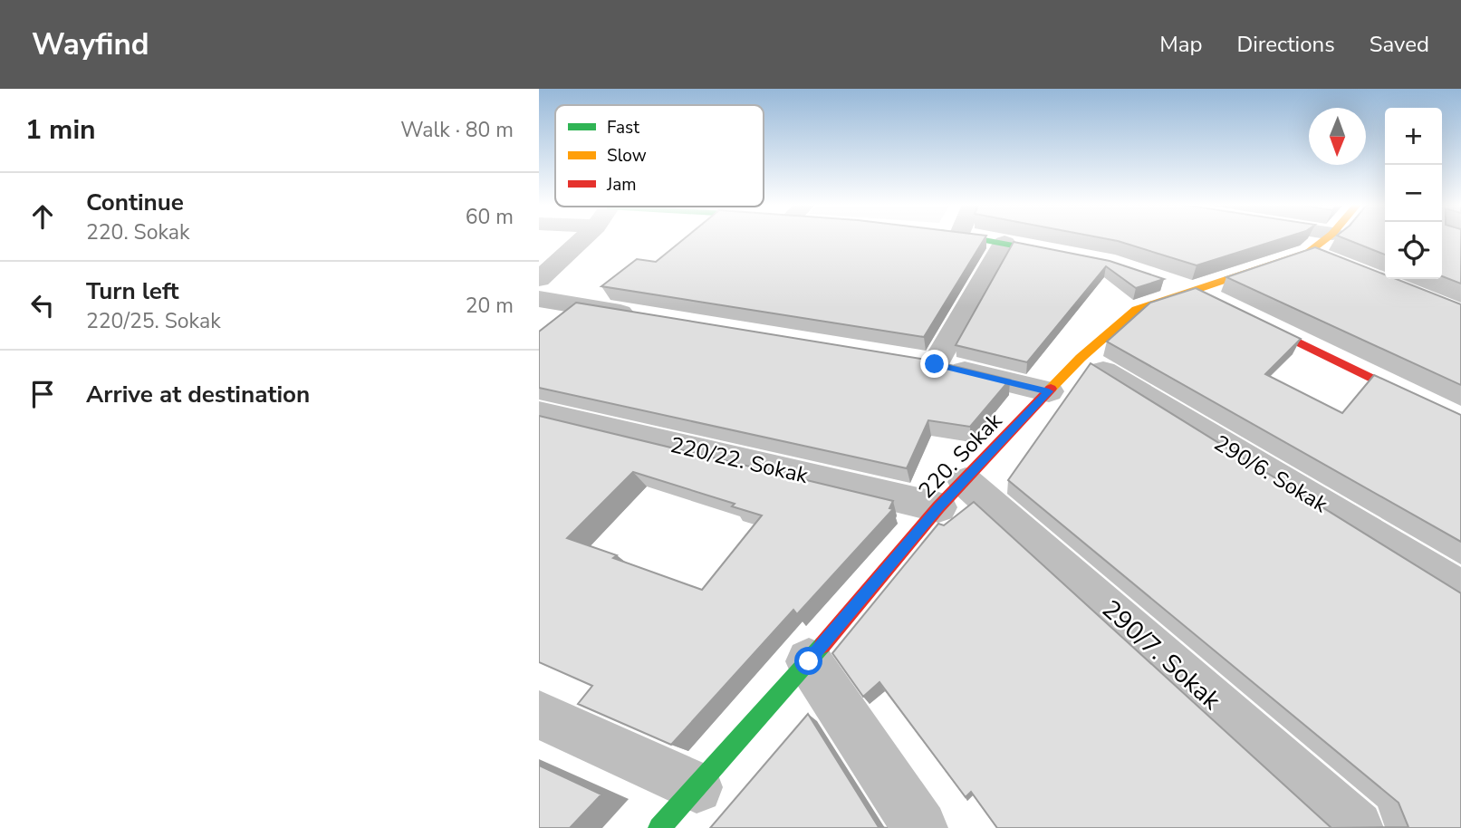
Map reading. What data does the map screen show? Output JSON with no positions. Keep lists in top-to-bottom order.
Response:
{
  "streets": {
    "street": [
      "220. Sokak",
      "220/22. Sokak",
      "290/6. Sokak",
      "290/7. Sokak"
    ]
  },
  "crossings": [
    ["220. Sokak", "220/22. Sokak"],
    ["220. Sokak", "290/6. Sokak"],
    ["220. Sokak", "290/7. Sokak"],
    ["220/22. Sokak", "290/7. Sokak"]
  ],
  "legend": ["Fast", "Slow", "Jam"],
  "north": "bottom",
  "page": {
    "header": "Wayfind",
    "nav": ["Map", "Directions", "Saved"],
    "heading": ["1 min", "Walk · 80 m"],
    "map_buttons": ["+", "−"],
    "list": [
      ["Continue", "220. Sokak", "60 m"],
      ["Turn left", "220/25. Sokak", "20 m"],
      "Arrive at destination"
    ]
  }
}
